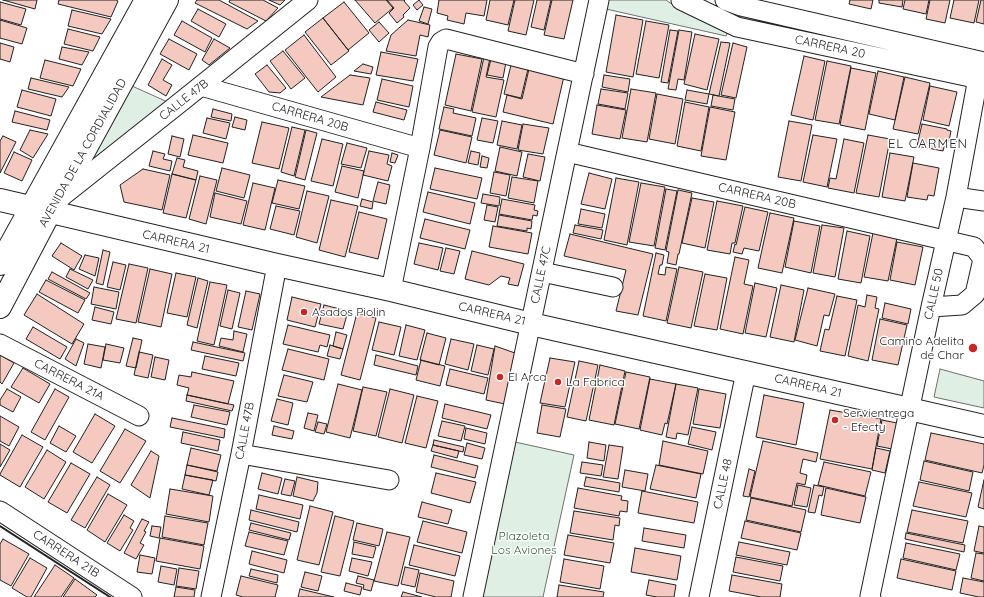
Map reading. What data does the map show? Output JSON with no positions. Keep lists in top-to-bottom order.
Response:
{
  "streets": {
    "main road": ["AVENIDA DE LA CORDIALIDAD", "CARRERA 21"],
    "street": [
      "CARRERA 20",
      "CALLE 47B",
      "CARRERA 20B",
      "CALLE 47C",
      "CALLE 50",
      "CARRERA 21A",
      "CALLE 48",
      "CARRERA 21B"
    ]
  },
  "crossings": [
    ["CARRERA 20", "CALLE 50"],
    ["CALLE 47B", "CARRERA 20B"],
    ["CALLE 47B", "AVENIDA DE LA CORDIALIDAD"],
    ["CALLE 47B", "CARRERA 21"],
    ["CARRERA 20B", "CALLE 47C"],
    ["CARRERA 20B", "CALLE 50"],
    ["AVENIDA DE LA CORDIALIDAD", "CARRERA 21"],
    ["CARRERA 21", "CALLE 47C"],
    ["CARRERA 21", "CALLE 50"],
    ["CARRERA 21", "CALLE 48"]
  ],
  "districts": ["EL CARMEN"],
  "parks": ["Plazoleta Los Aviones"],
  "places": [
    "Asados Piolin",
    "Camino Adelita de Char",
    "El Arca",
    "La Fabrica",
    "Servientrega - Efecty"
  ]
}
